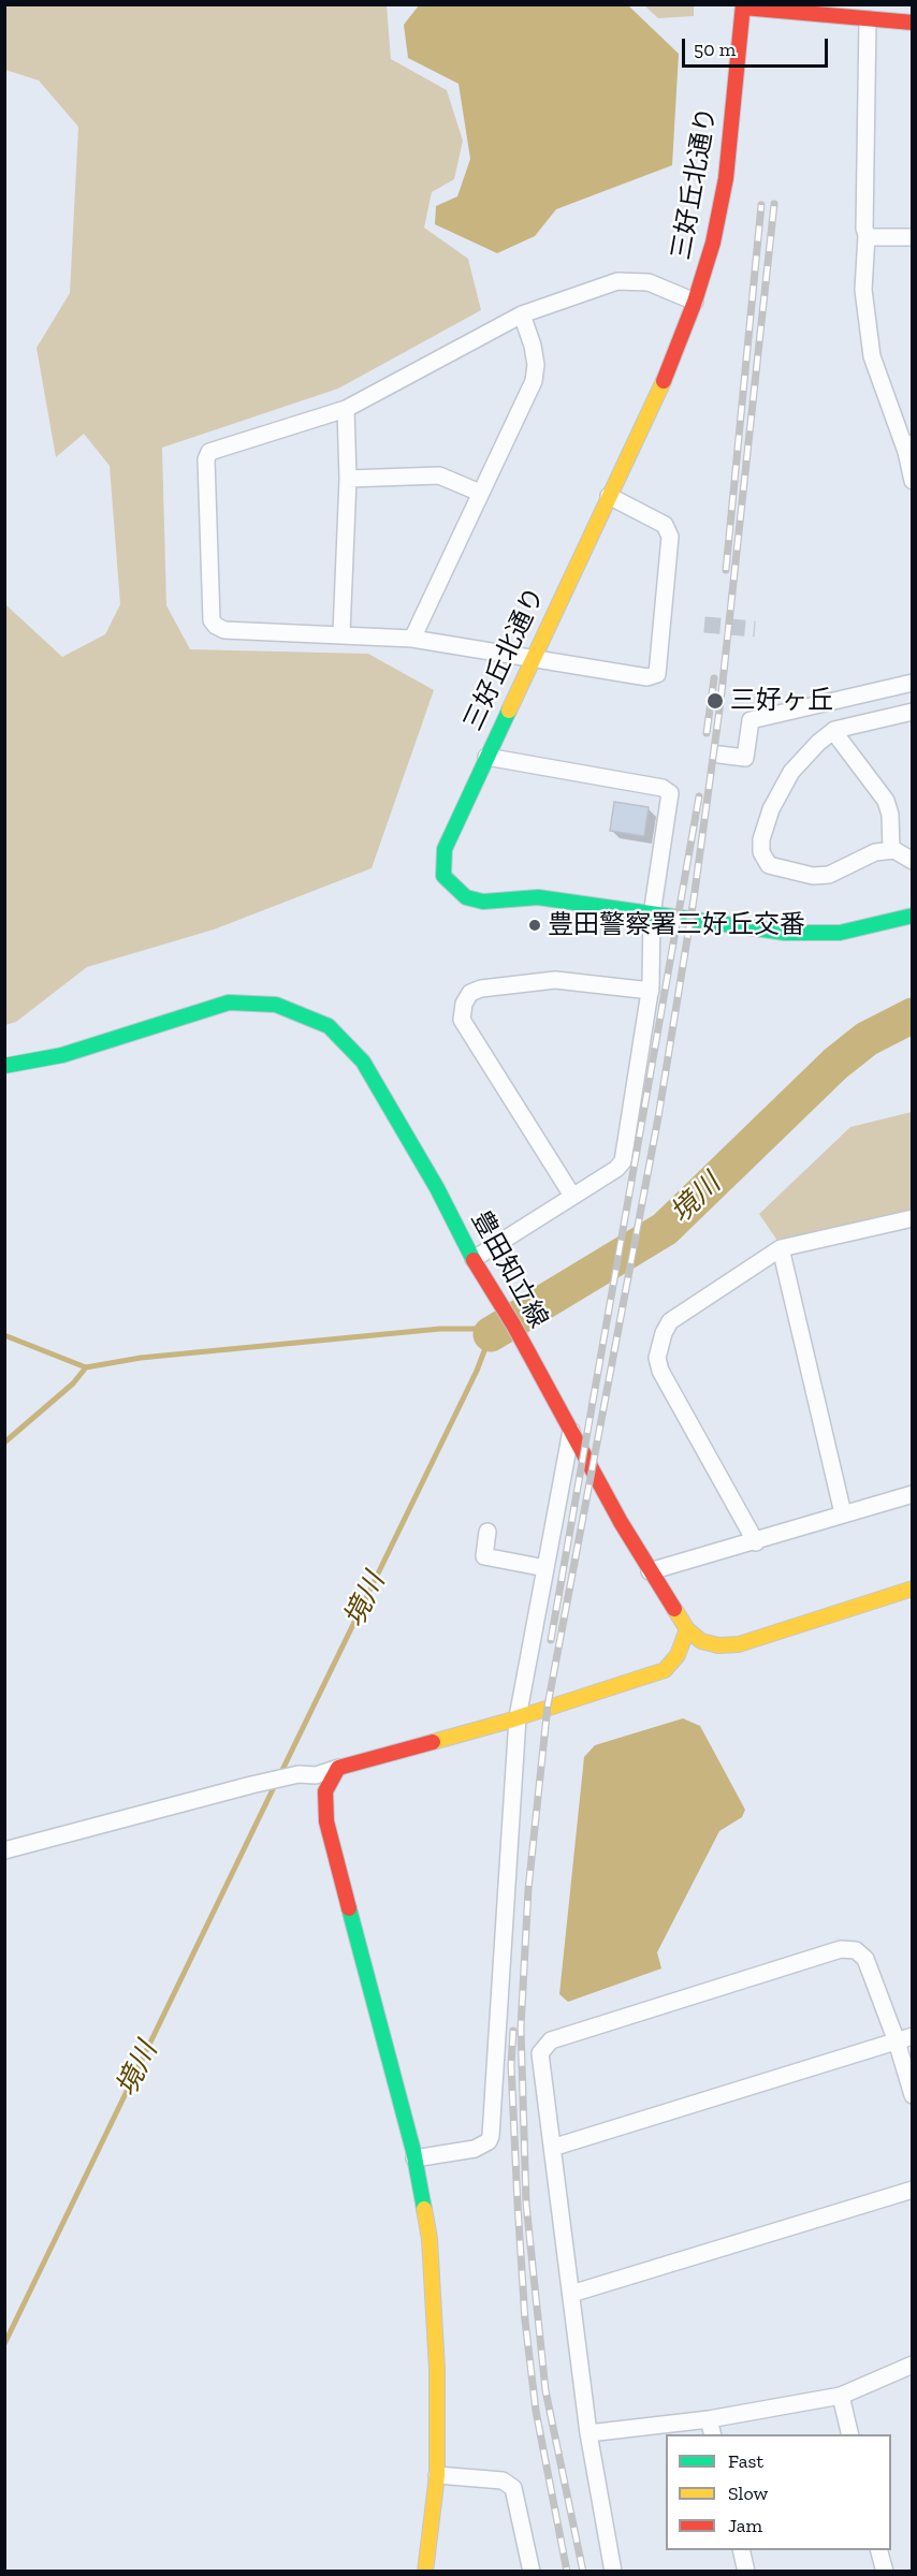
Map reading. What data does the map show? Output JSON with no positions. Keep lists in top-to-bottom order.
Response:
{
  "streets": {
    "street": ["三好丘北通り", "豊田知立線"]
  },
  "water": ["境川"],
  "places": ["三好ヶ丘", "豊田警察署三好丘交番"],
  "legend": ["Fast", "Slow", "Jam"],
  "scale_bar": "50 m"
}
